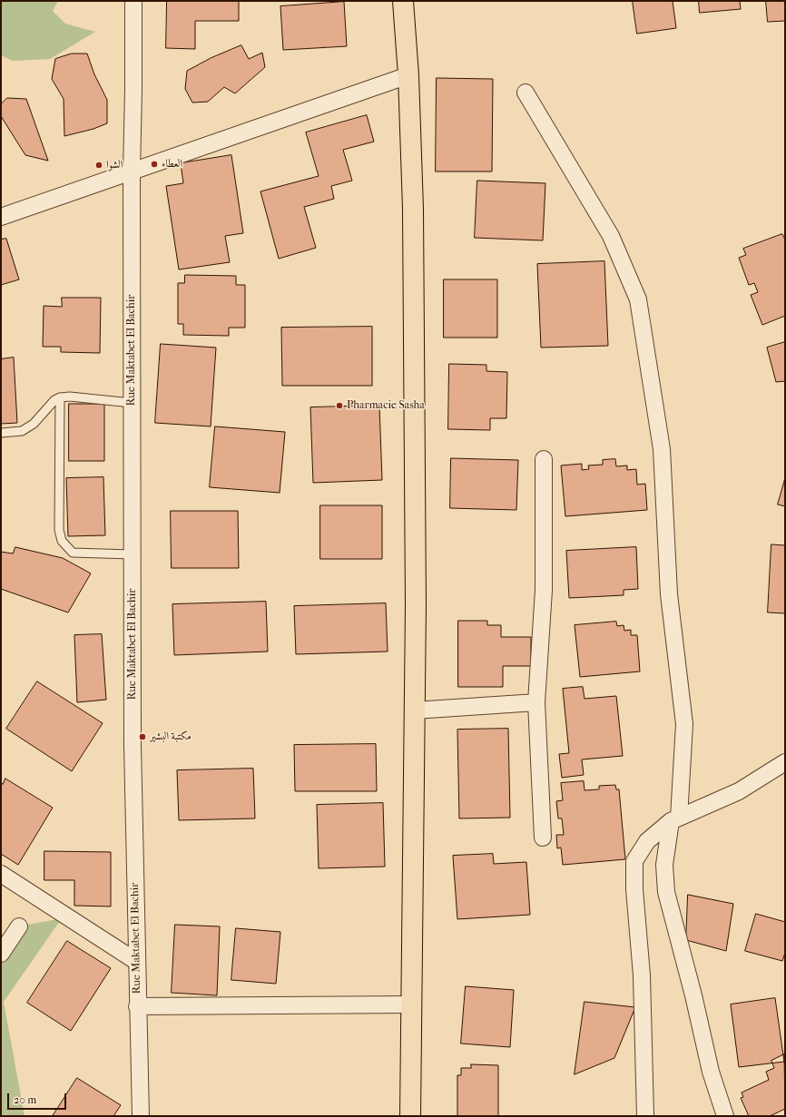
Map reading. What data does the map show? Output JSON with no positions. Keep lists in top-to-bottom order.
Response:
{
  "streets": {
    "street": ["Rue Maktabet El Bachir"]
  },
  "places": [
    "العطاء",
    "الشوا",
    "Pharmacie Sasha",
    "مكتبة البشير"
  ],
  "scale_bar": "20 m"
}
